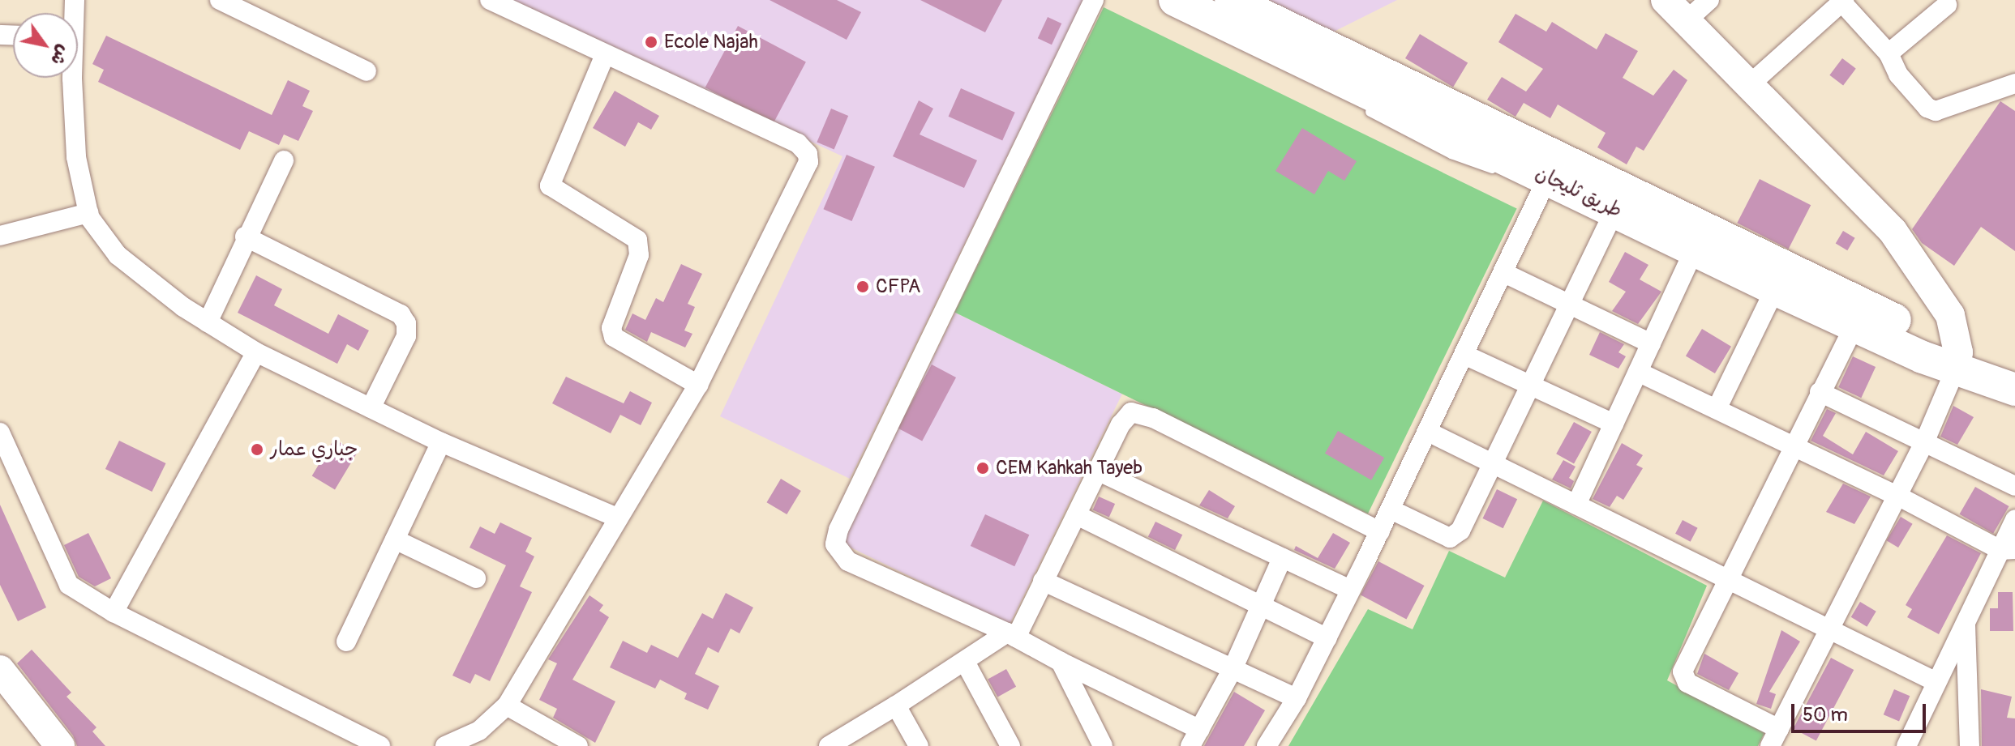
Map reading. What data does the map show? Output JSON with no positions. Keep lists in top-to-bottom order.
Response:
{
  "streets": {
    "main road": ["طريق ثليجان"]
  },
  "places": [
    "Ecole Najah",
    "CFPA",
    "جباري عمار",
    "CEM Kahkah Tayeb"
  ],
  "scale_bar": "50 m",
  "north": "bottom right"
}
